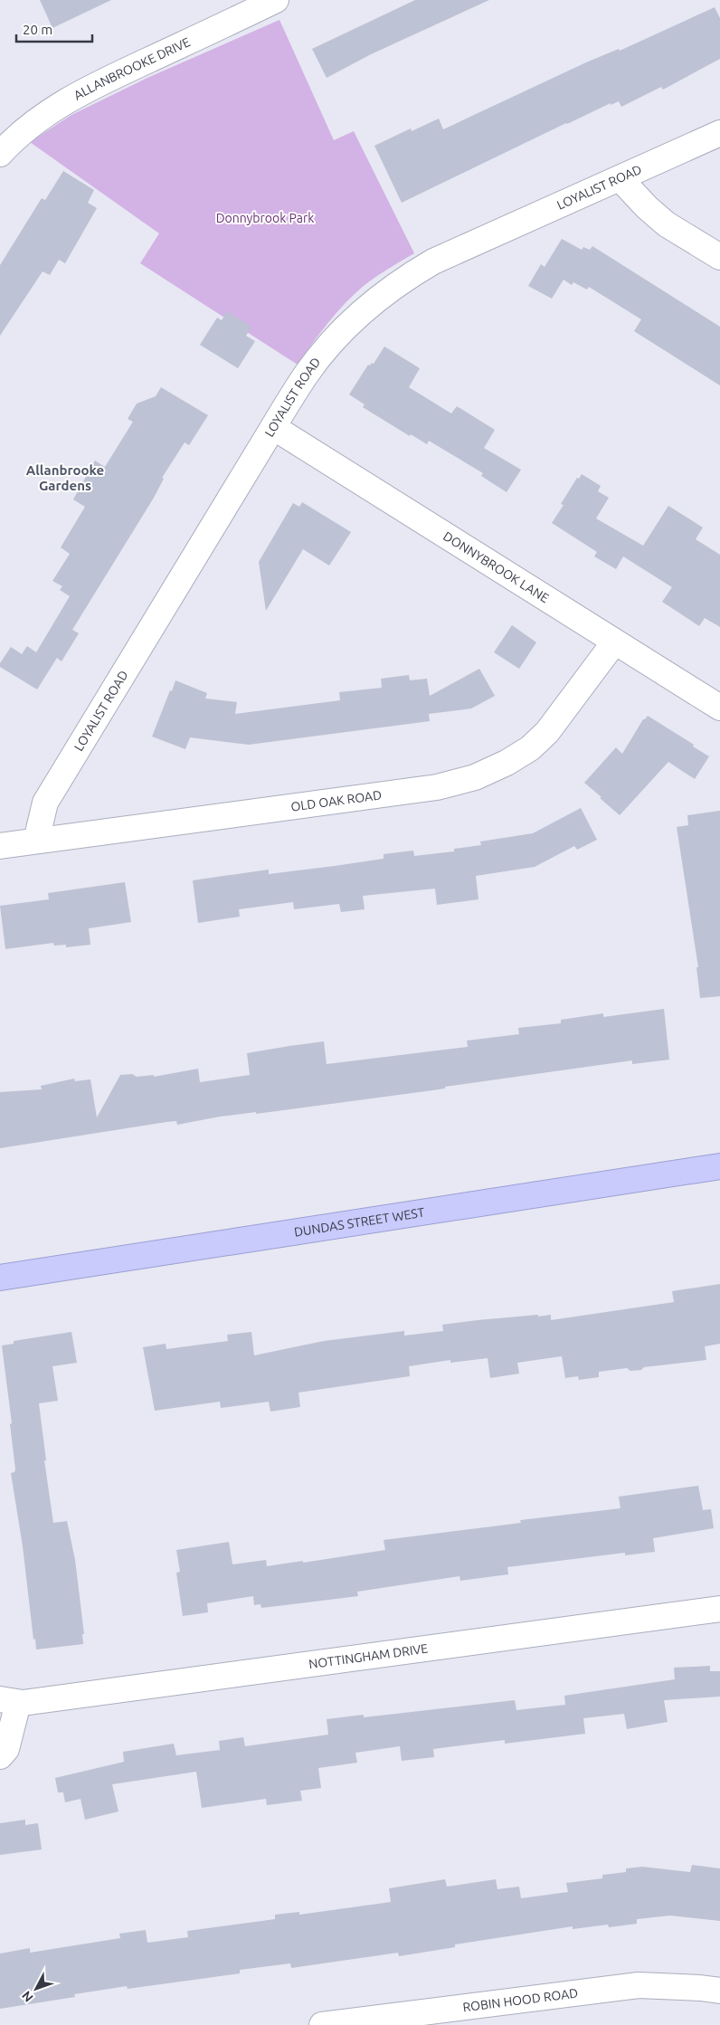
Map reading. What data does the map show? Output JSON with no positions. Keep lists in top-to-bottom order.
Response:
{
  "streets": {
    "main road": ["DUNDAS STREET WEST"],
    "street": [
      "ALLANBROOKE DRIVE",
      "LOYALIST ROAD",
      "DONNYBROOK LANE",
      "OLD OAK ROAD",
      "NOTTINGHAM DRIVE",
      "ROBIN HOOD ROAD"
    ]
  },
  "crossings": [
    ["LOYALIST ROAD", "DONNYBROOK LANE"],
    ["LOYALIST ROAD", "OLD OAK ROAD"],
    ["DONNYBROOK LANE", "OLD OAK ROAD"]
  ],
  "districts": ["Allanbrooke Gardens"],
  "parks": ["Donnybrook Park"],
  "scale_bar": "20 m",
  "north": "bottom left"
}
